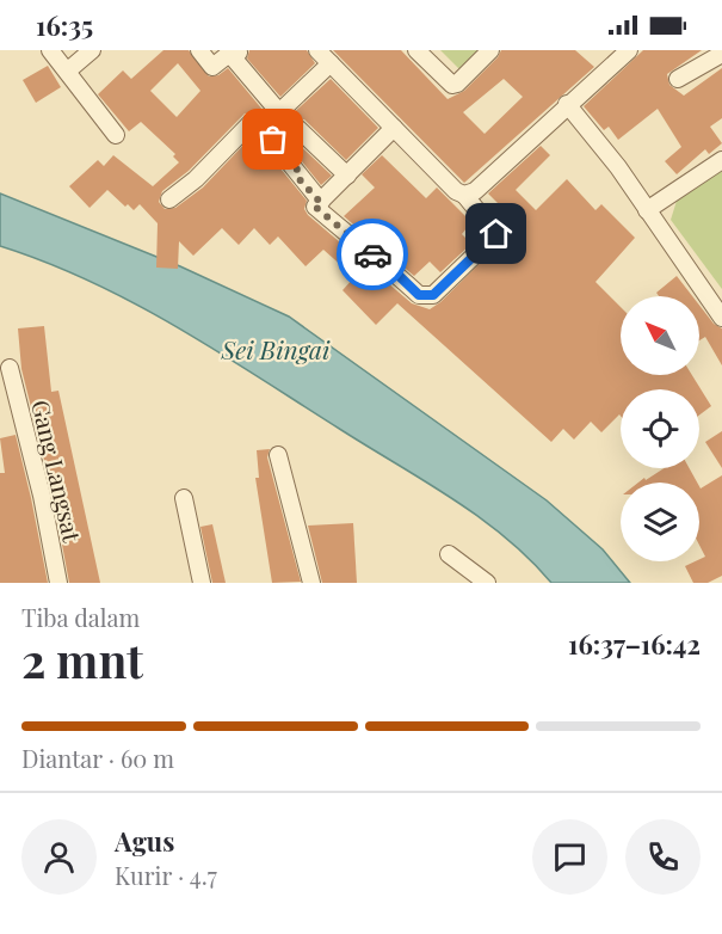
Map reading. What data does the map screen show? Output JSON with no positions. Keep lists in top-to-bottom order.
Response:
{
  "streets": {
    "street": ["Gang Langsat"]
  },
  "water": ["Sei Bingai"],
  "north": "top left",
  "page": {
    "status": "16:35",
    "heading": ["2 mnt", "Tiba dalam", "16:37–16:42"],
    "panel": ["Agus", "Kurir · 4.7"],
    "bar": "Diantar · 60 m"
  }
}
